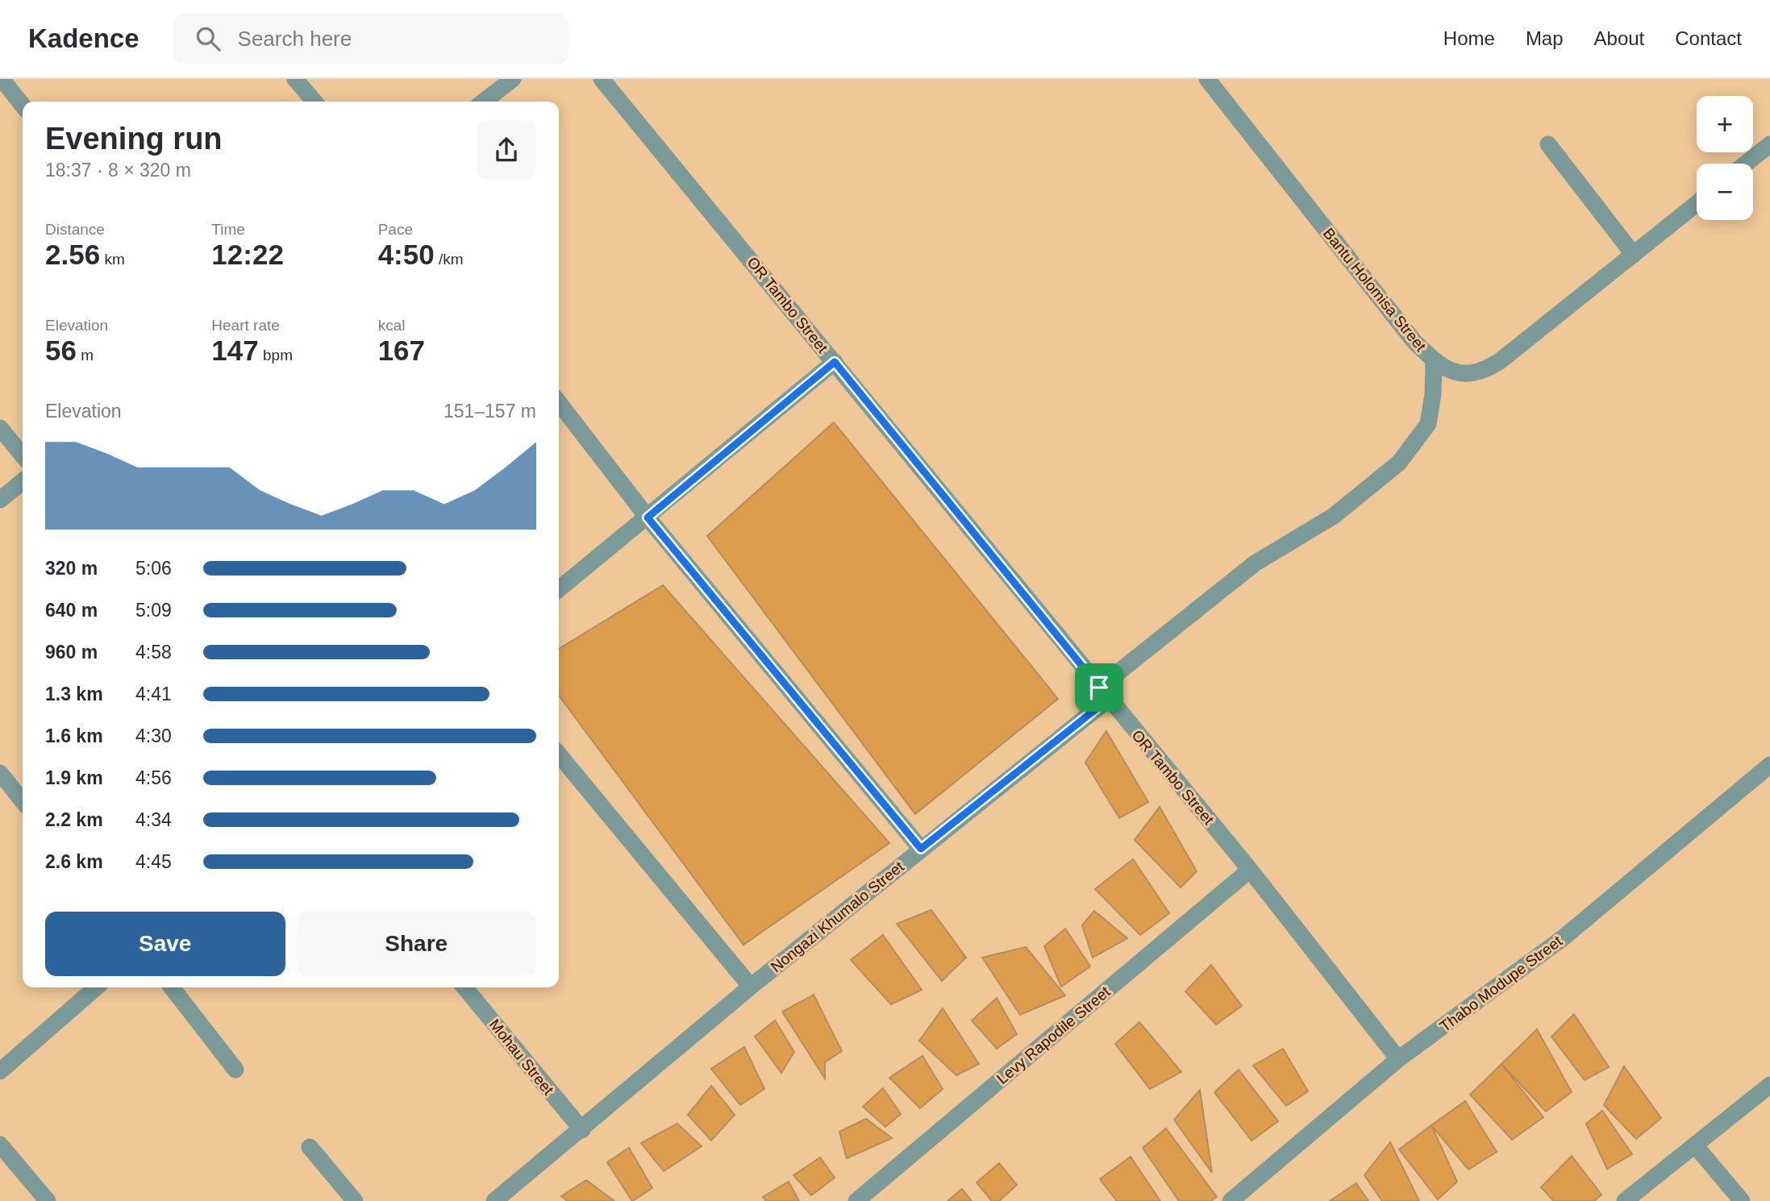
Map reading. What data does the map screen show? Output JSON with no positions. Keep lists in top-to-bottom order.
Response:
{
  "streets": {
    "street": [
      "Bantu Holomisa Street",
      "OR Tambo Street",
      "Nongazi Khumalo Street",
      "Thabo Modupe Street",
      "Levy Rapodile Street",
      "Mohau Street"
    ]
  },
  "crossings": [
    ["Bantu Holomisa Street", "Nongazi Khumalo Street"],
    ["OR Tambo Street", "Nongazi Khumalo Street"],
    ["OR Tambo Street", "Thabo Modupe Street"],
    ["OR Tambo Street", "Levy Rapodile Street"],
    ["Nongazi Khumalo Street", "Mohau Street"]
  ],
  "page": {
    "header": "Kadence",
    "search": "Search here",
    "nav": [
      "Home",
      "Map",
      "About",
      "Contact"
    ],
    "map_buttons": ["+", "−"],
    "heading": ["Evening run", "18:37 · 8 × 320 m"],
    "stats": [
      ["Distance", "2.56 km"],
      ["Time", "12:22"],
      ["Pace", "4:50 /km"],
      ["Elevation", "56 m"],
      ["Heart rate", "147 bpm"],
      ["kcal", "167"]
    ],
    "chart": ["Elevation", "151–157 m"],
    "list": [
      {
        "name": "320 m",
        "note": "5:06"
      },
      {
        "name": "640 m",
        "note": "5:09"
      },
      {
        "name": "960 m",
        "note": "4:58"
      },
      {
        "name": "1.3 km",
        "note": "4:41"
      },
      {
        "name": "1.6 km",
        "note": "4:30"
      },
      {
        "name": "1.9 km",
        "note": "4:56"
      },
      {
        "name": "2.2 km",
        "note": "4:34"
      },
      {
        "name": "2.6 km",
        "note": "4:45"
      }
    ],
    "buttons": ["Save", "Share"]
  }
}
